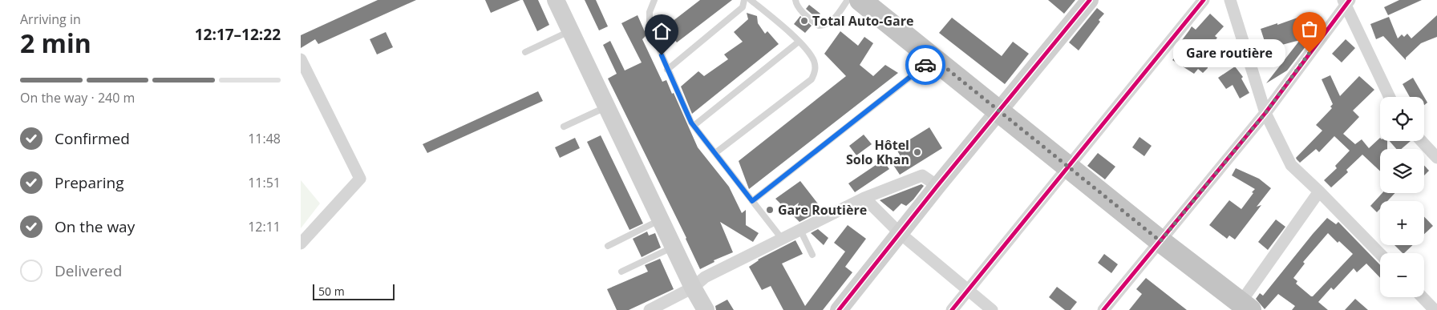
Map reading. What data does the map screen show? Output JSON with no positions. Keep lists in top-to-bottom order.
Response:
{
  "places": [
    "Total Auto-Gare",
    "Gare routière",
    "Hôtel Solo Khan",
    "Gare Routière"
  ],
  "scale_bar": "50 m",
  "page": {
    "heading": ["2 min", "Arriving in", "12:17–12:22"],
    "bubble": "Gare routière",
    "bar": "On the way · 240 m",
    "map_buttons": ["+", "−"],
    "list": [
      ["Confirmed", "11:48"],
      ["Preparing", "11:51"],
      ["On the way", "12:11"],
      "Delivered"
    ],
    "scale": "50 m"
  }
}
